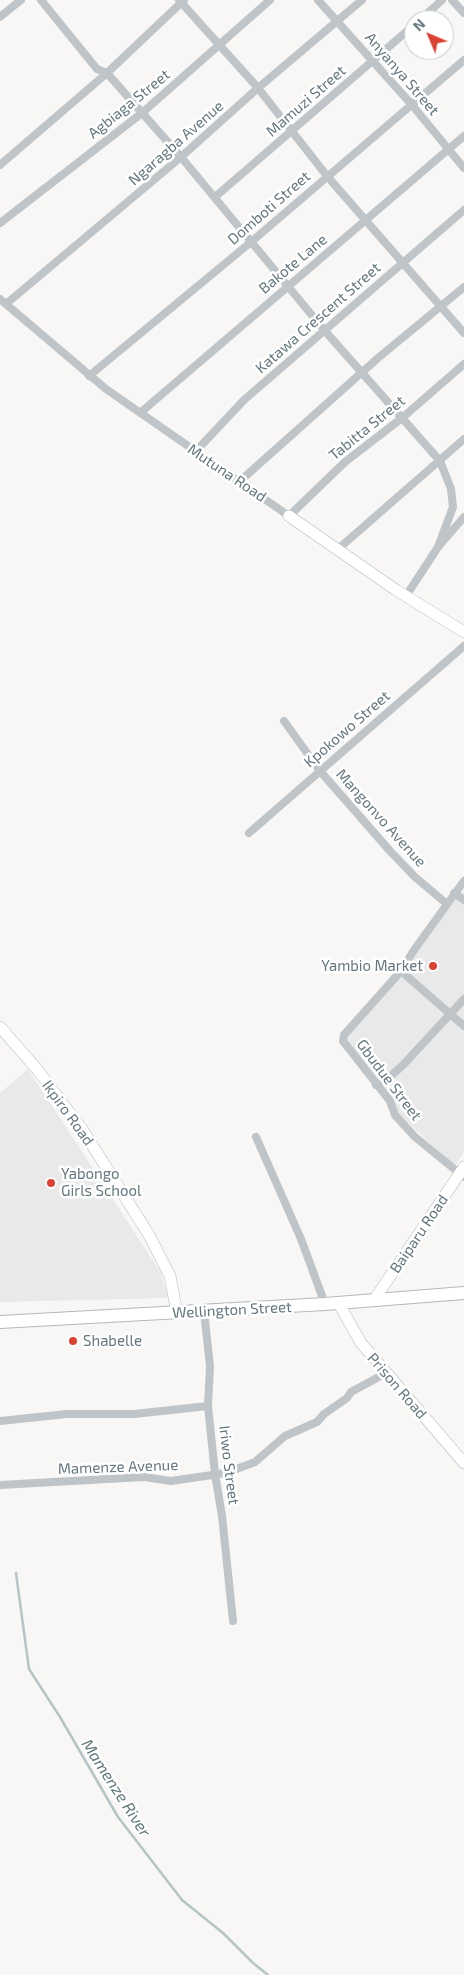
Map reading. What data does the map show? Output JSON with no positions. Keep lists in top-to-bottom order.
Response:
{
  "streets": {
    "main road": ["Wellington Street"],
    "street": [
      "Anyanya Street",
      "Mamuzi Street",
      "Agbiaga Street",
      "Ngaragba Avenue",
      "Domboti Street",
      "Bakote Lane",
      "Katawa Crescent Street",
      "Tabitta Street",
      "Mutuna Road",
      "Kpokowo Street",
      "Mangonvo Avenue",
      "Gbudue Street",
      "Ikpiro Road",
      "Baiparu Road",
      "Prison Road",
      "Iriwo Street",
      "Mamenze Avenue"
    ]
  },
  "crossings": [
    ["Anyanya Street", "Mamuzi Street"],
    ["Anyanya Street", "Ngaragba Avenue"],
    ["Anyanya Street", "Domboti Street"],
    ["Anyanya Street", "Bakote Lane"],
    ["Ngaragba Avenue", "Mutuna Road"],
    ["Domboti Street", "Mutuna Road"],
    ["Bakote Lane", "Mutuna Road"],
    ["Katawa Crescent Street", "Mutuna Road"],
    ["Tabitta Street", "Mutuna Road"],
    ["Kpokowo Street", "Mangonvo Avenue"],
    ["Gbudue Street", "Baiparu Road"],
    ["Ikpiro Road", "Wellington Street"],
    ["Baiparu Road", "Wellington Street"],
    ["Wellington Street", "Prison Road"],
    ["Wellington Street", "Iriwo Street"],
    ["Prison Road", "Mamenze Avenue"],
    ["Iriwo Street", "Mamenze Avenue"]
  ],
  "water": ["Mamenze River"],
  "places": ["Yambio Market", "Yabongo Girls School", "Shabelle"],
  "north": "top left"
}
